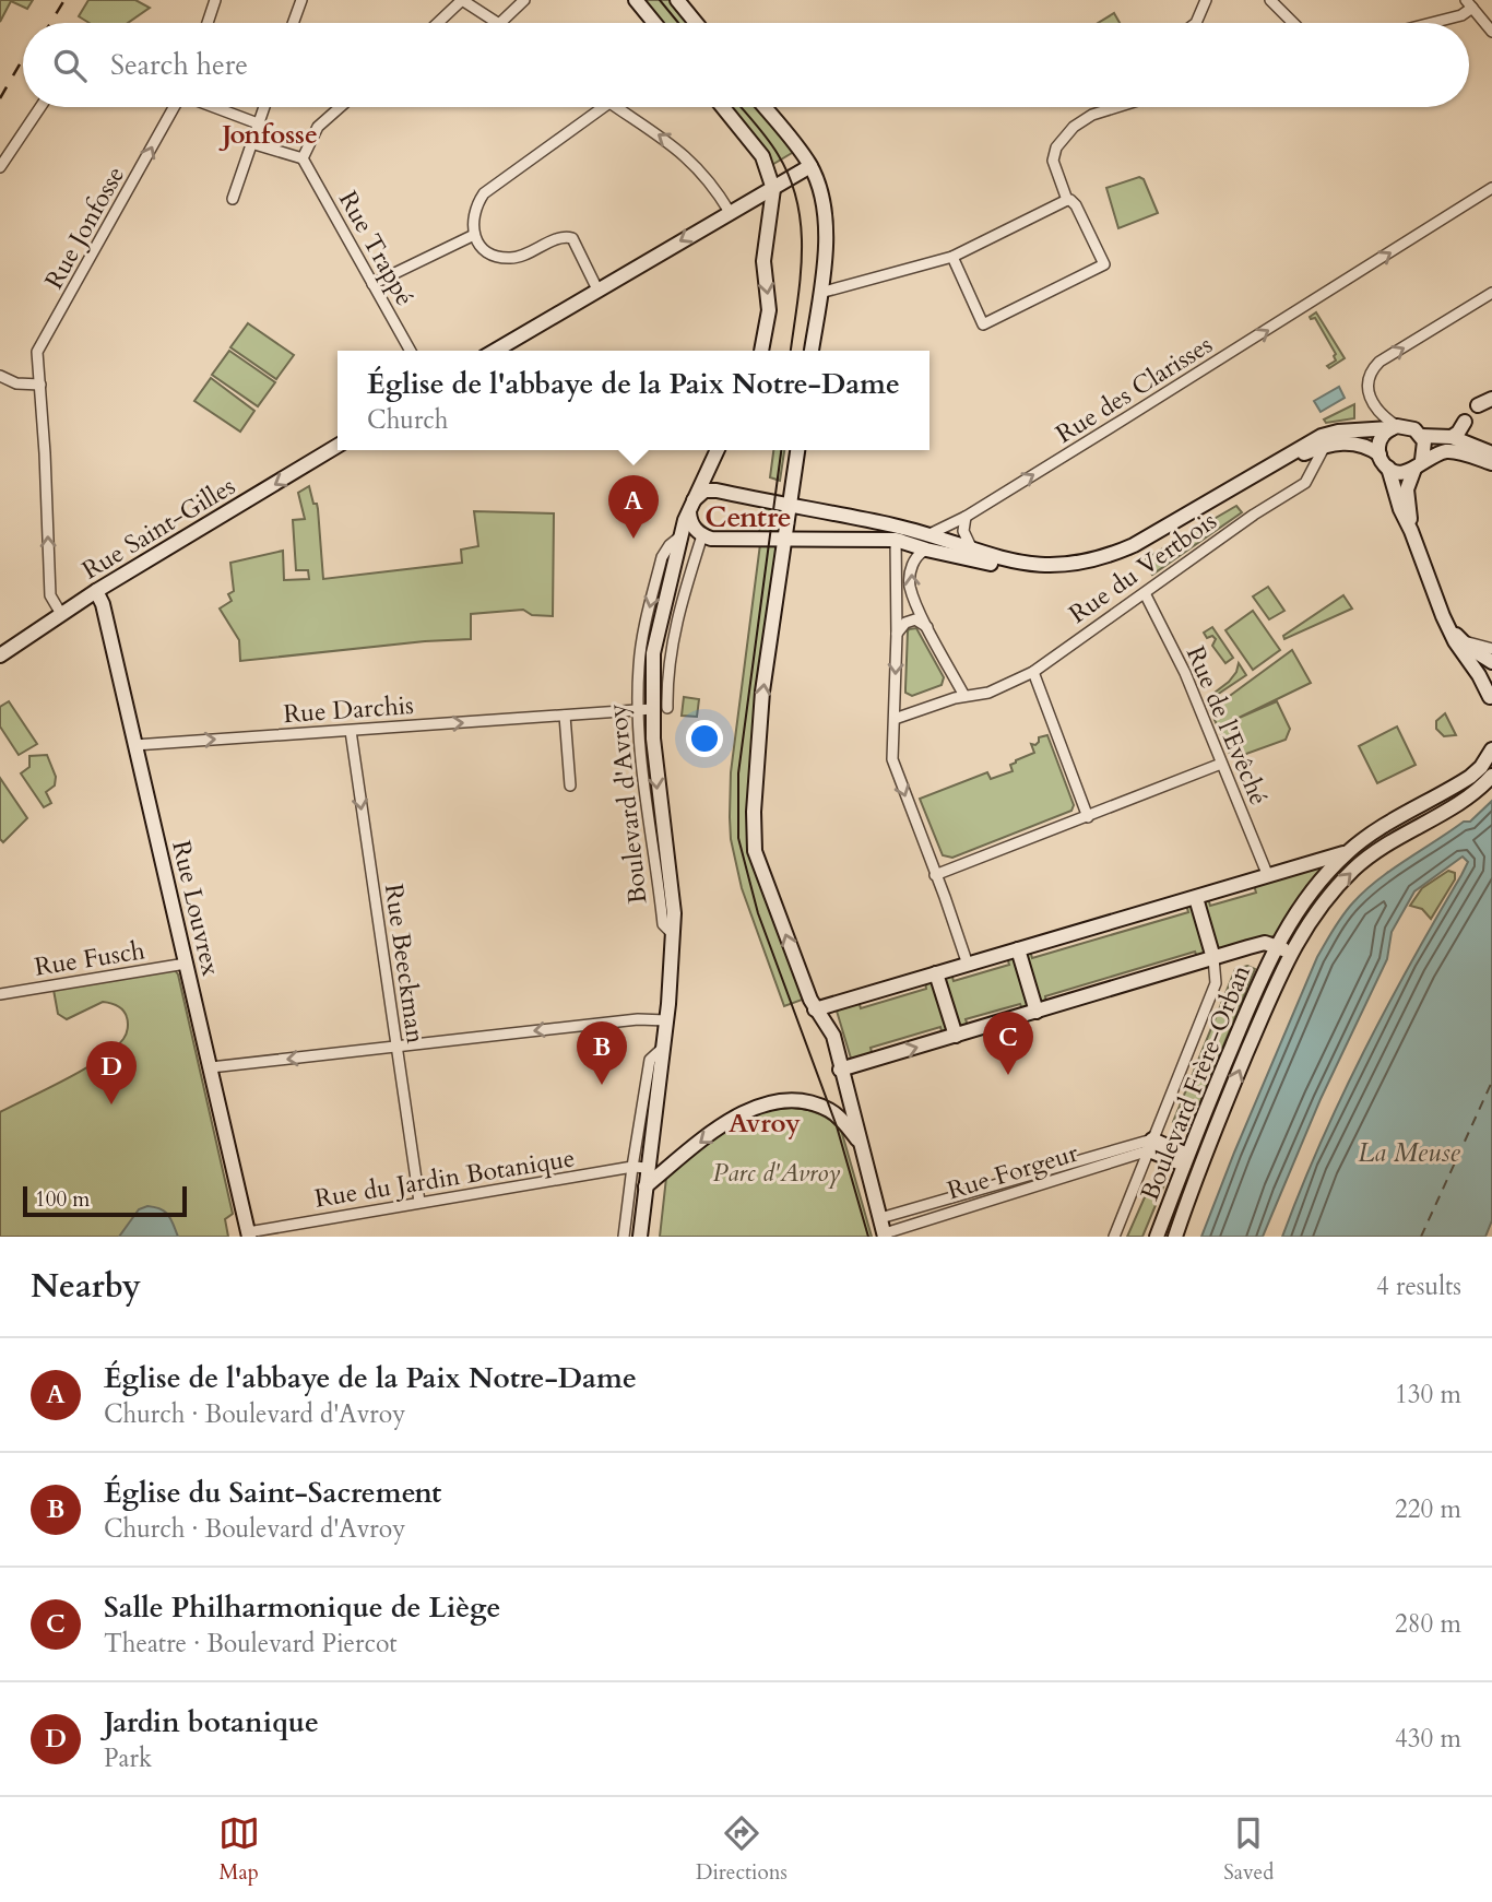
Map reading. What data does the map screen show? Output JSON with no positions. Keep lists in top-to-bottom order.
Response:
{
  "streets": {
    "street": [
      "Rue Jonfosse",
      "Rue Trappé",
      "Rue des Clarisses",
      "Rue Saint-Gilles",
      "Rue du Vertbois",
      "Rue Darchis",
      "Rue de l'Evêché",
      "Boulevard d'Avroy",
      "Rue Louvrex",
      "Rue Fusch",
      "Rue Beeckman",
      "Boulevard Frère-Orban",
      "Rue Forgeur",
      "Rue du Jardin Botanique"
    ]
  },
  "crossings": [
    ["Rue Jonfosse", "Rue Saint-Gilles"],
    ["Rue Saint-Gilles", "Rue Louvrex"],
    ["Rue du Vertbois", "Rue de l'Evêché"],
    ["Rue Darchis", "Boulevard d'Avroy"],
    ["Rue Darchis", "Rue Louvrex"],
    ["Rue Darchis", "Rue Beeckman"],
    ["Boulevard d'Avroy", "Rue du Jardin Botanique"],
    ["Rue Louvrex", "Rue Fusch"],
    ["Rue Louvrex", "Rue du Jardin Botanique"],
    ["Rue Beeckman", "Rue du Jardin Botanique"],
    ["Boulevard Frère-Orban", "Rue Forgeur"]
  ],
  "one_way": [
    "Rue Jonfosse",
    "Rue des Clarisses",
    "Rue Saint-Gilles",
    "Rue Darchis",
    "Rue Beeckman"
  ],
  "districts": ["Jonfosse", "Centre", "Avroy"],
  "water": ["La Meuse"],
  "parks": ["Parc d'Avroy"],
  "scale_bar": "100 m",
  "page": {
    "search": "Search here",
    "popup": ["Église de l'abbaye de la Paix Notre-Dame", "Church"],
    "pins": [
      "A",
      "C",
      "B",
      "D"
    ],
    "scale": "100 m",
    "heading": ["Nearby", "4 results"],
    "list": [
      {
        "mark": "A",
        "name": "Église de l'abbaye de la Paix Notre-Dame",
        "note": "Church · Boulevard d'Avroy",
        "value": "130 m"
      },
      {
        "mark": "B",
        "name": "Église du Saint-Sacrement",
        "note": "Church · Boulevard d'Avroy",
        "value": "220 m"
      },
      {
        "mark": "C",
        "name": "Salle Philharmonique de Liège",
        "note": "Theatre · Boulevard Piercot",
        "value": "280 m"
      },
      {
        "mark": "D",
        "name": "Jardin botanique",
        "note": "Park",
        "value": "430 m"
      }
    ],
    "nav": ["Map", "Directions", "Saved"]
  }
}
